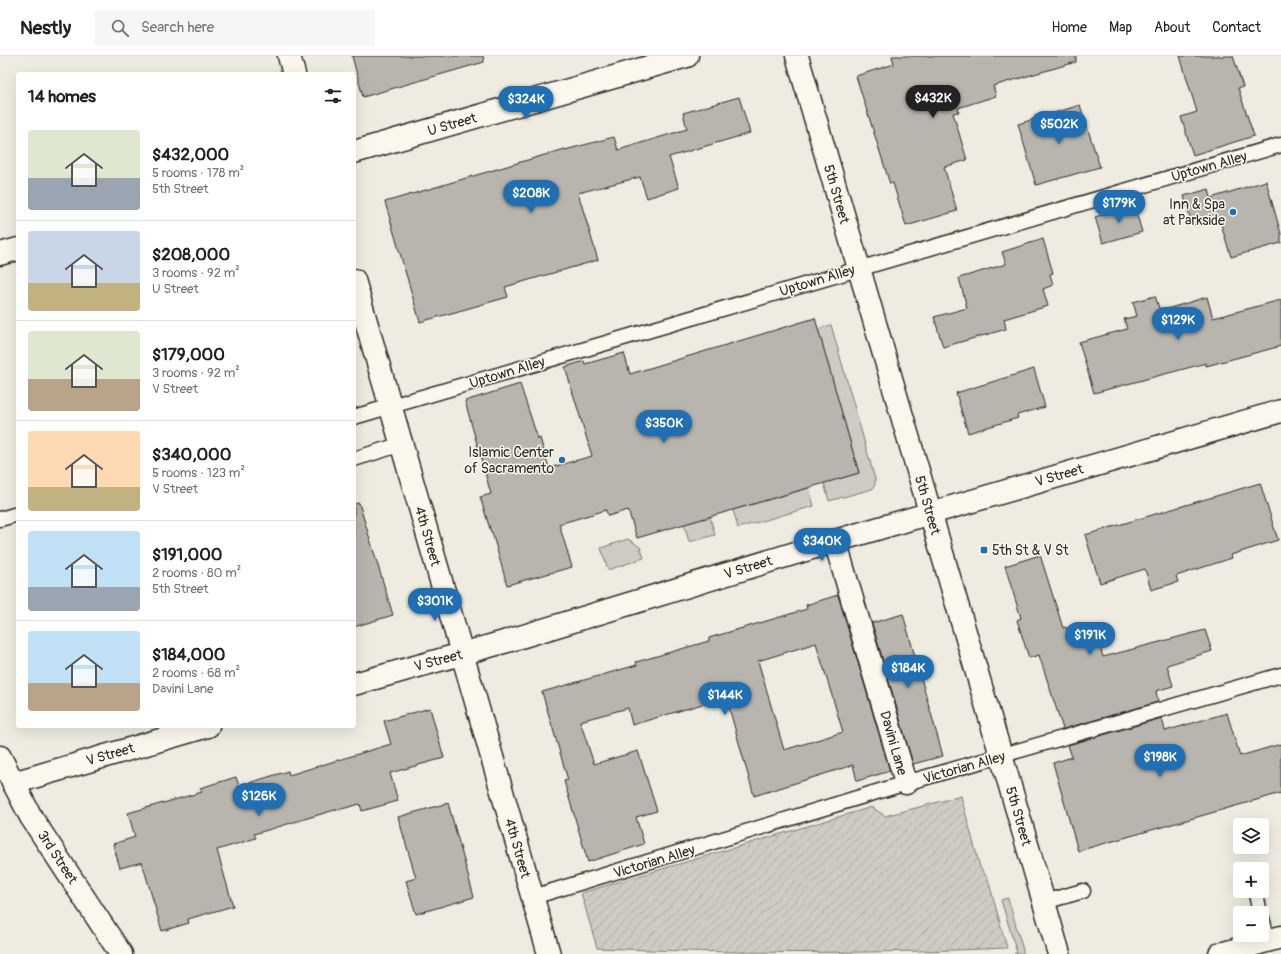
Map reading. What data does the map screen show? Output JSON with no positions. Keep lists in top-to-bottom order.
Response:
{
  "streets": {
    "street": [
      "U Street",
      "5th Street",
      "V Street",
      "4th Street",
      "Davini Lane",
      "3rd Street"
    ],
    "lane": ["Uptown Alley", "Victorian Alley"]
  },
  "crossings": [
    ["Uptown Alley", "5th Street"],
    ["Uptown Alley", "4th Street"],
    ["5th Street", "V Street"],
    ["5th Street", "Victorian Alley"],
    ["V Street", "4th Street"],
    ["V Street", "Davini Lane"],
    ["V Street", "3rd Street"],
    ["4th Street", "Victorian Alley"],
    ["Davini Lane", "Victorian Alley"]
  ],
  "places": {
    "other": ["Inn & Spa at Parkside", "Islamic Center of Sacramento"],
    "transit": ["5th St & V St"]
  },
  "page": {
    "header": "Nestly",
    "search": "Search here",
    "nav": [
      "Home",
      "Map",
      "About",
      "Contact"
    ],
    "heading": "14 homes",
    "price": [
      "$432K",
      "$324K",
      "$502K",
      "$208K",
      "$179K",
      "$129K",
      "$350K",
      "$340K",
      "$301K",
      "$191K",
      "$184K",
      "$144K",
      "$198K",
      "$126K"
    ],
    "list": [
      {
        "name": "$432,000",
        "note": "5 rooms · 178 m² · 5th Street"
      },
      {
        "name": "$208,000",
        "note": "3 rooms · 92 m² · U Street"
      },
      {
        "name": "$179,000",
        "note": "3 rooms · 92 m² · V Street"
      },
      {
        "name": "$340,000",
        "note": "5 rooms · 123 m² · V Street"
      },
      {
        "name": "$191,000",
        "note": "2 rooms · 80 m² · 5th Street"
      },
      {
        "name": "$184,000",
        "note": "2 rooms · 68 m² · Davini Lane"
      }
    ],
    "map_buttons": ["+", "−"]
  }
}
